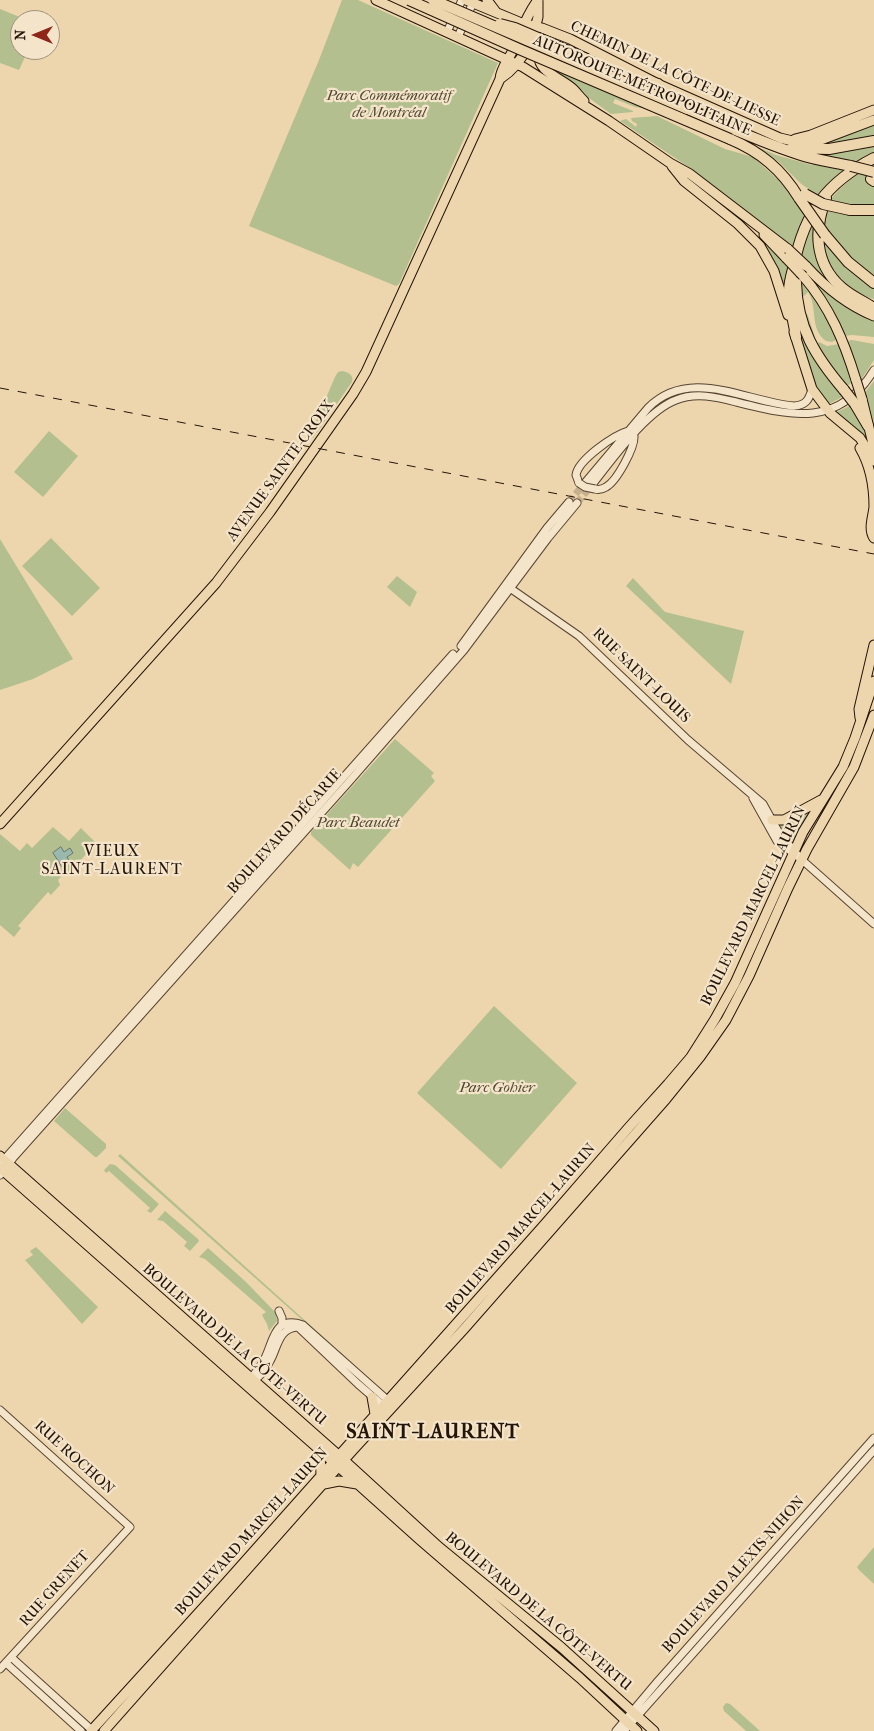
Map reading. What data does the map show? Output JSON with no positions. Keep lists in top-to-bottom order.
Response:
{
  "streets": {
    "highway": ["AUTOROUTE MÉTROPOLITAINE"],
    "main road": [
      "CHEMIN DE LA CÔTE-DE-LIESSE",
      "AVENUE SAINTE-CROIX",
      "BOULEVARD MARCEL-LAURIN",
      "BOULEVARD DE LA CÔTE-VERTU"
    ],
    "street": [
      "RUE SAINT-LOUIS",
      "BOULEVARD DÉCARIE",
      "RUE ROCHON",
      "BOULEVARD ALEXIS-NIHON",
      "RUE GRENET"
    ]
  },
  "crossings": [
    ["CHEMIN DE LA CÔTE-DE-LIESSE", "AVENUE SAINTE-CROIX"],
    ["RUE SAINT-LOUIS", "BOULEVARD DÉCARIE"],
    ["RUE SAINT-LOUIS", "BOULEVARD MARCEL-LAURIN"],
    ["BOULEVARD DÉCARIE", "BOULEVARD DE LA CÔTE-VERTU"],
    ["BOULEVARD MARCEL-LAURIN", "BOULEVARD DE LA CÔTE-VERTU"],
    ["BOULEVARD DE LA CÔTE-VERTU", "BOULEVARD ALEXIS-NIHON"],
    ["RUE ROCHON", "RUE GRENET"]
  ],
  "districts": ["VIEUX SAINT-LAURENT", "SAINT-LAURENT"],
  "parks": ["Parc Commémoratif de Montréal", "Parc Beaudet", "Parc Gohier"],
  "north": "left"
}
